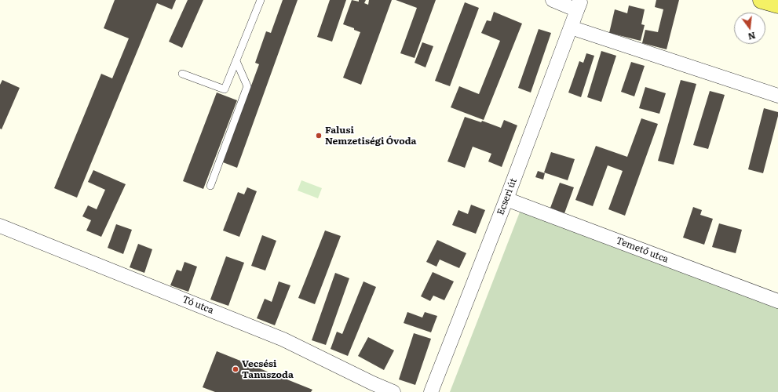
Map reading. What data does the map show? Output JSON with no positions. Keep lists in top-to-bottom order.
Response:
{
  "streets": {
    "street": ["Ecseri út", "Temető utca", "Tó utca"]
  },
  "crossings": [
    ["Ecseri út", "Temető utca"]
  ],
  "places": ["Falusi Nemzetiségi Óvoda", "Vecsési Tanuszoda"],
  "north": "bottom"
}
